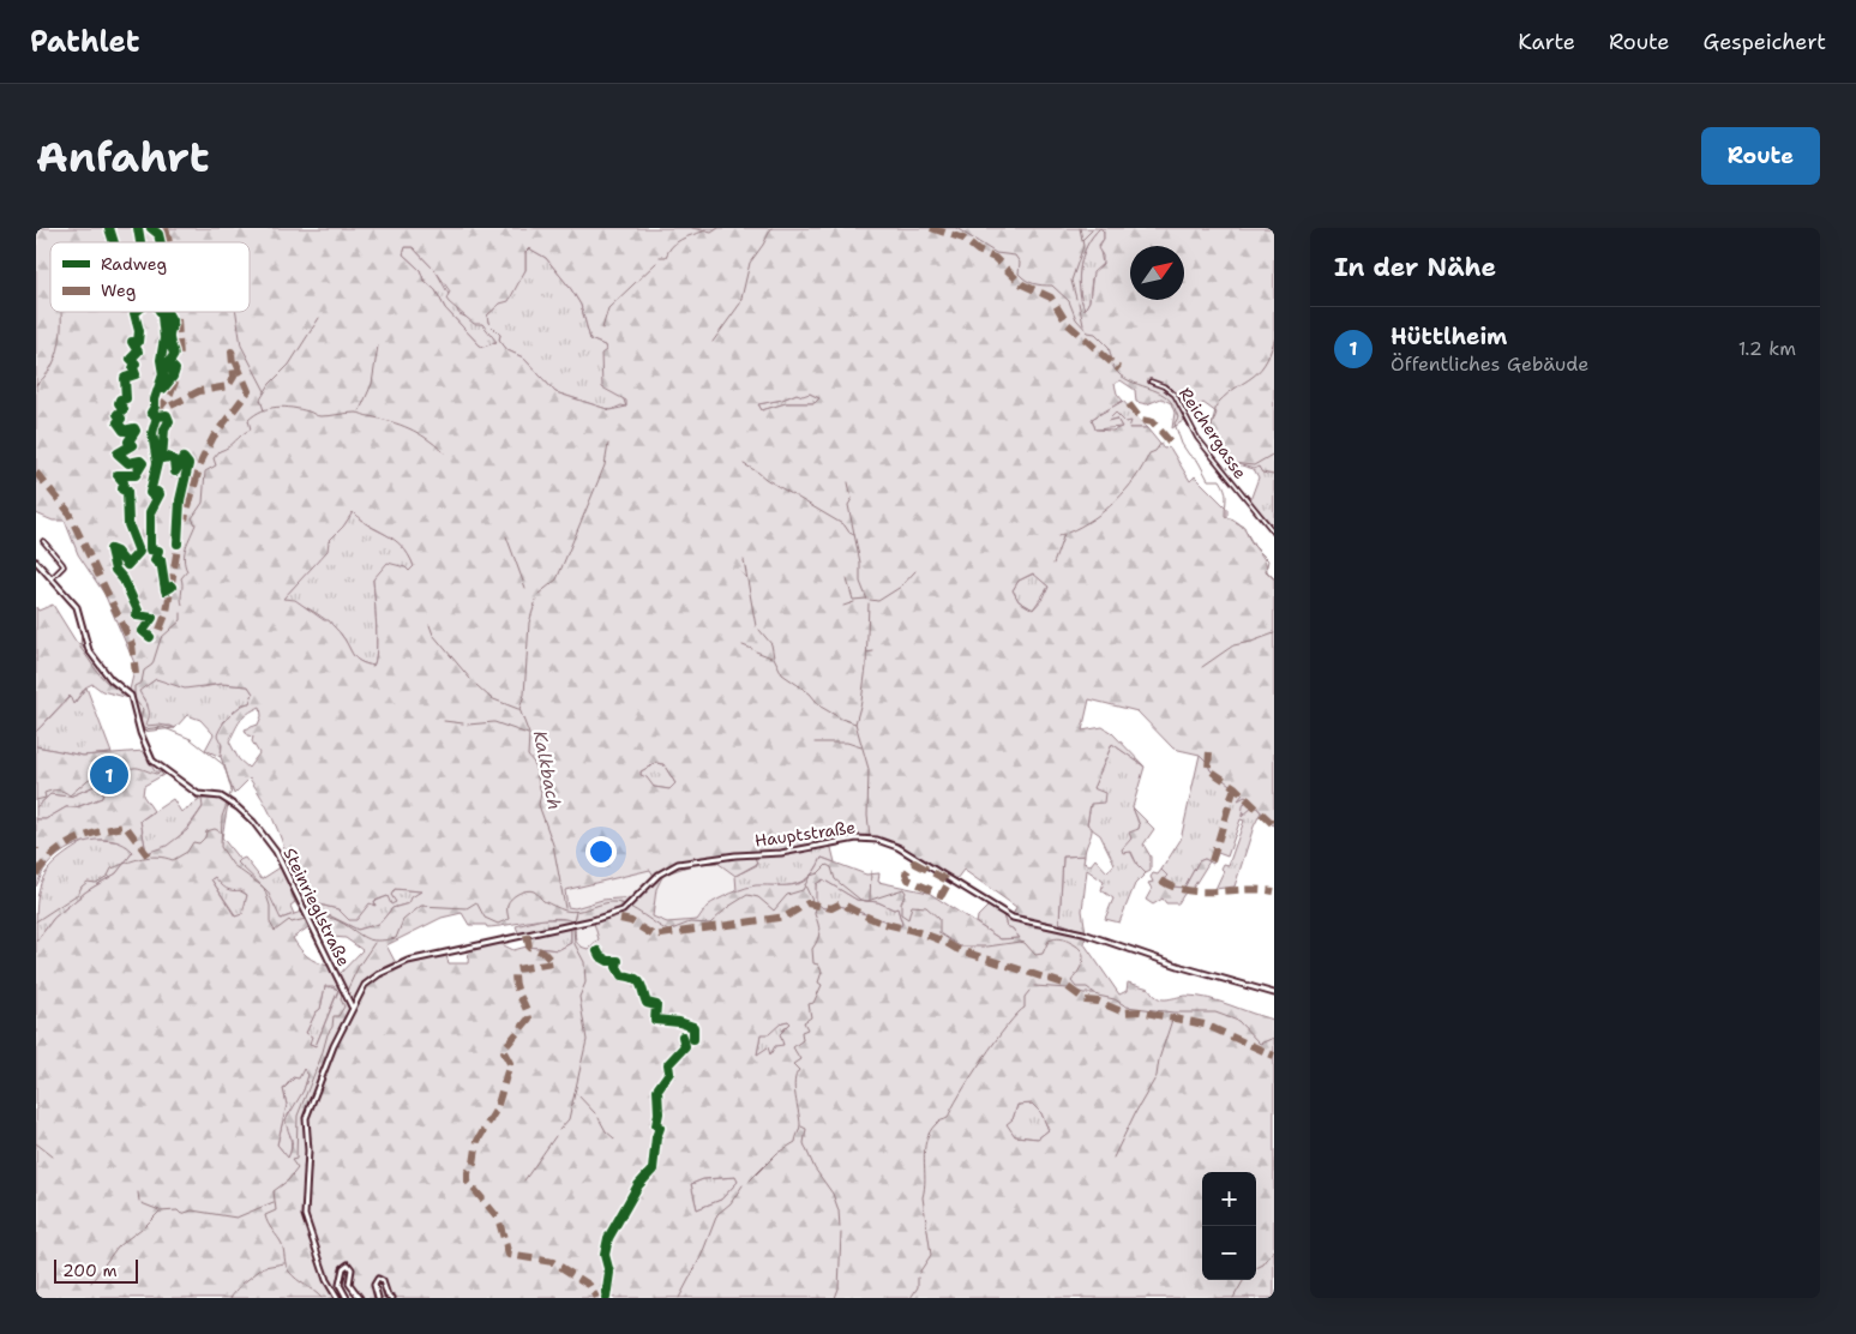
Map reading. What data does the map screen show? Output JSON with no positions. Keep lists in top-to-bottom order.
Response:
{
  "streets": {
    "main road": ["Hauptstraße", "Steinrieglstraße"],
    "street": ["Reichergasse"]
  },
  "crossings": [
    ["Hauptstraße", "Steinrieglstraße"]
  ],
  "water": ["Kalkbach"],
  "legend": ["Radweg", "Weg"],
  "scale_bar": "200 m",
  "north": "top right",
  "page": {
    "header": "Pathlet",
    "nav": ["Karte", "Route", "Gespeichert"],
    "buttons": "Route",
    "title": "Anfahrt",
    "heading": "In der Nähe",
    "list": [
      {
        "mark": "1",
        "name": "Hüttlheim",
        "note": "Öffentliches Gebäude",
        "value": "1.2 km"
      }
    ],
    "pins": "1",
    "map_buttons": ["+", "−"],
    "scale": "200 m"
  }
}
